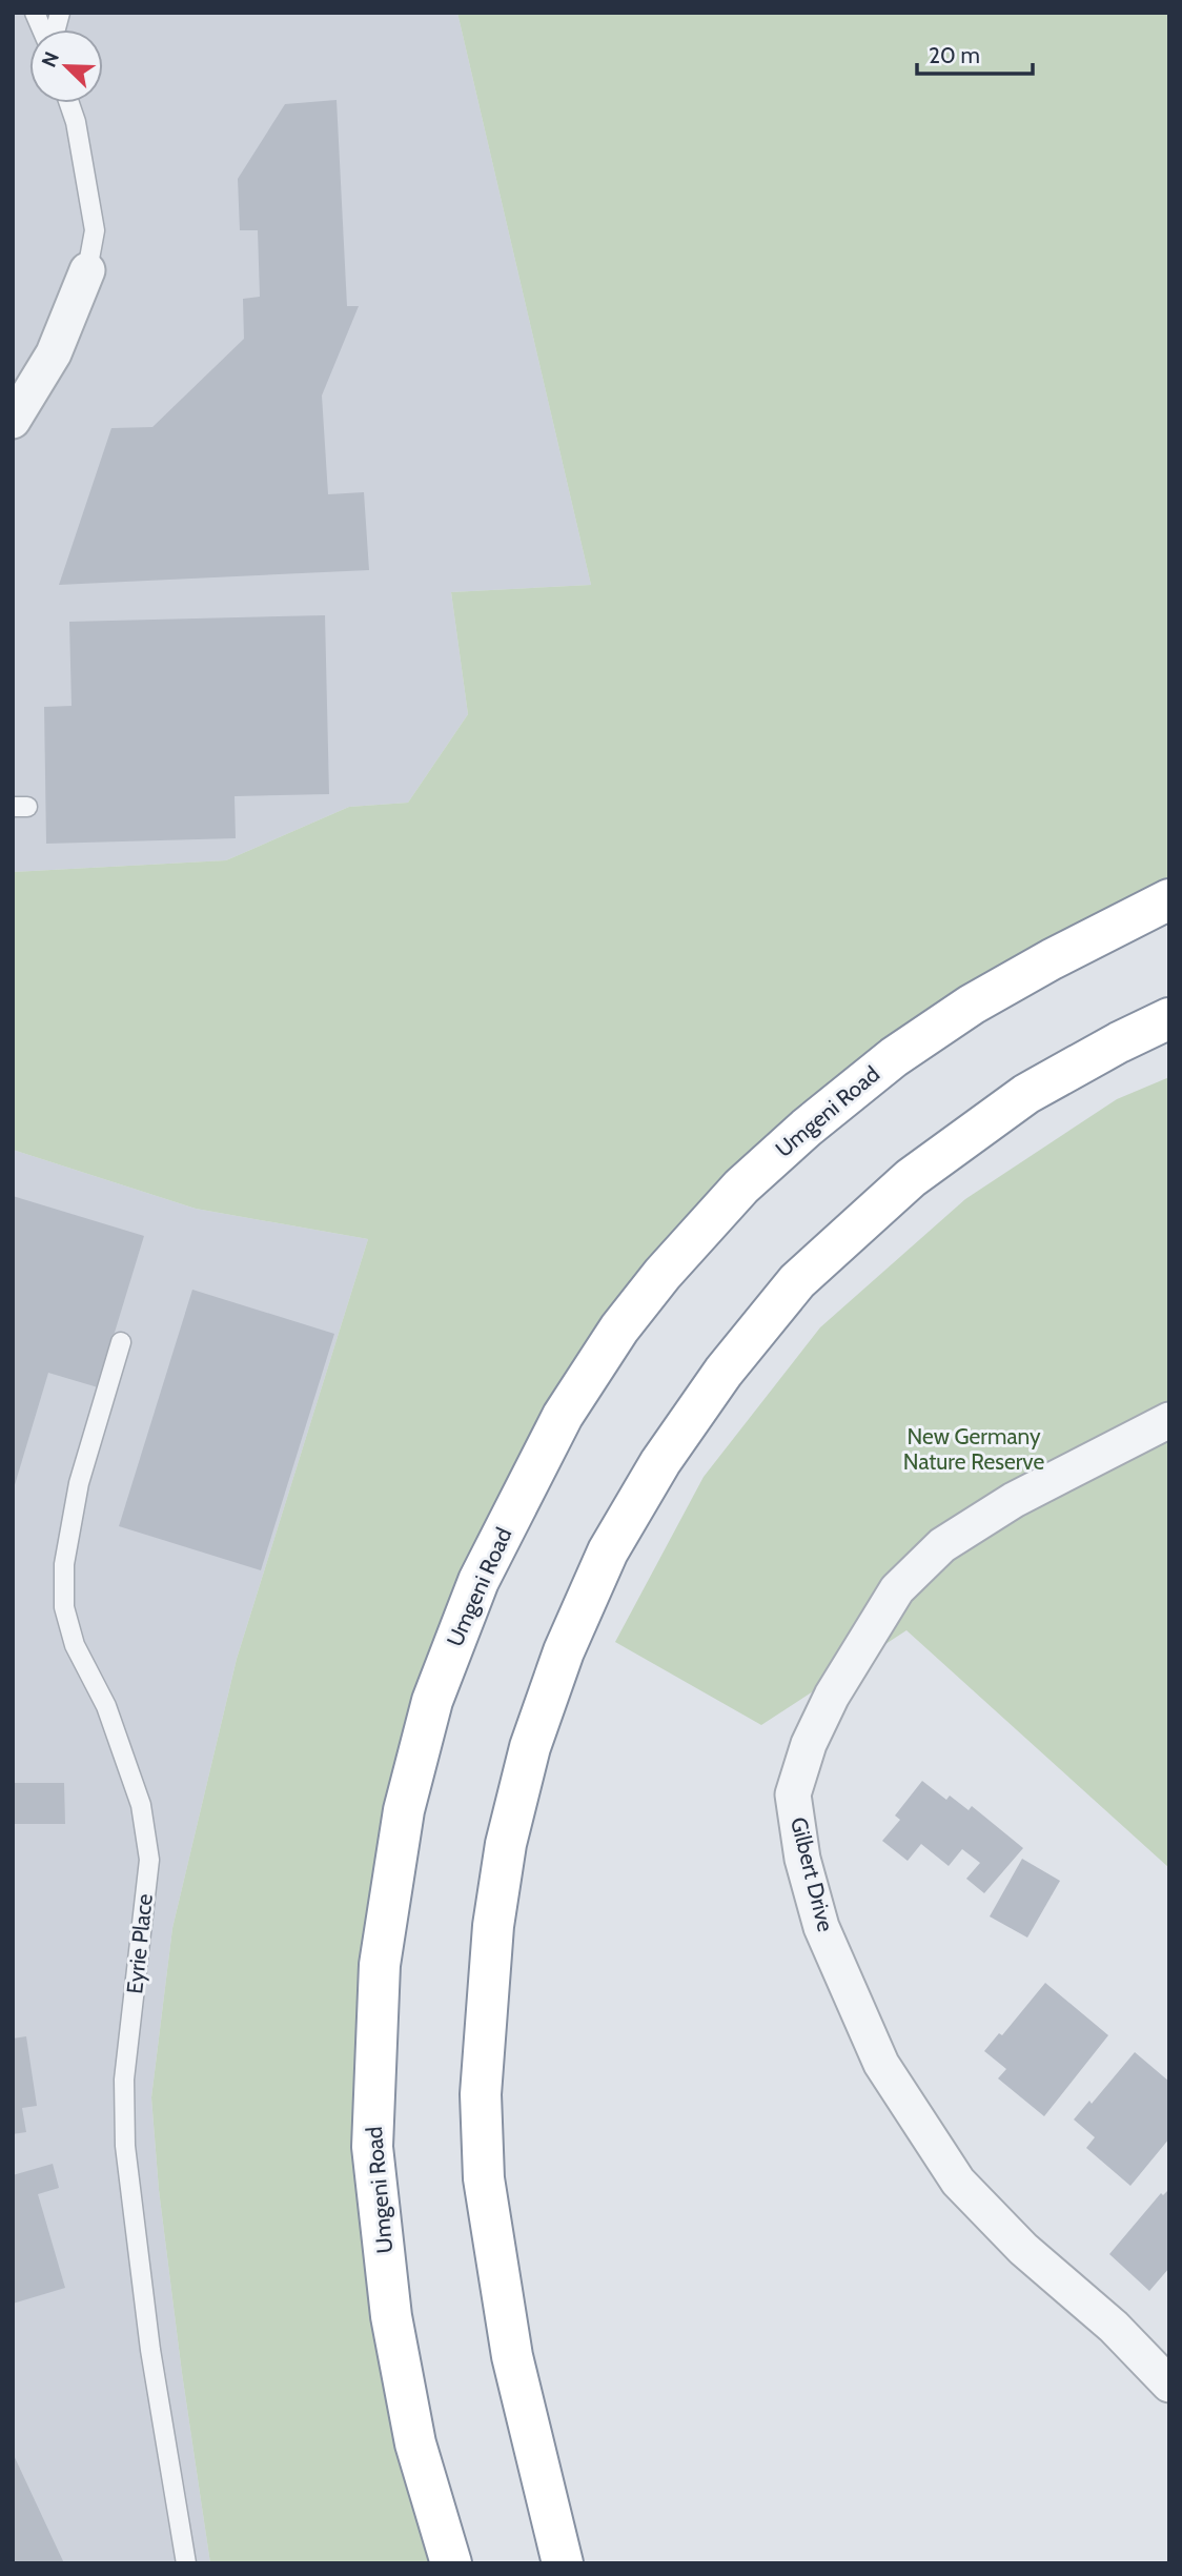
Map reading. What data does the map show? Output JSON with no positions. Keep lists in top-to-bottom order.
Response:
{
  "streets": {
    "highway": ["Umgeni Road"],
    "street": ["Gilbert Drive"],
    "lane": ["Eyrie Place"]
  },
  "parks": ["New Germany Nature Reserve"],
  "scale_bar": "20 m",
  "north": "top left"
}
